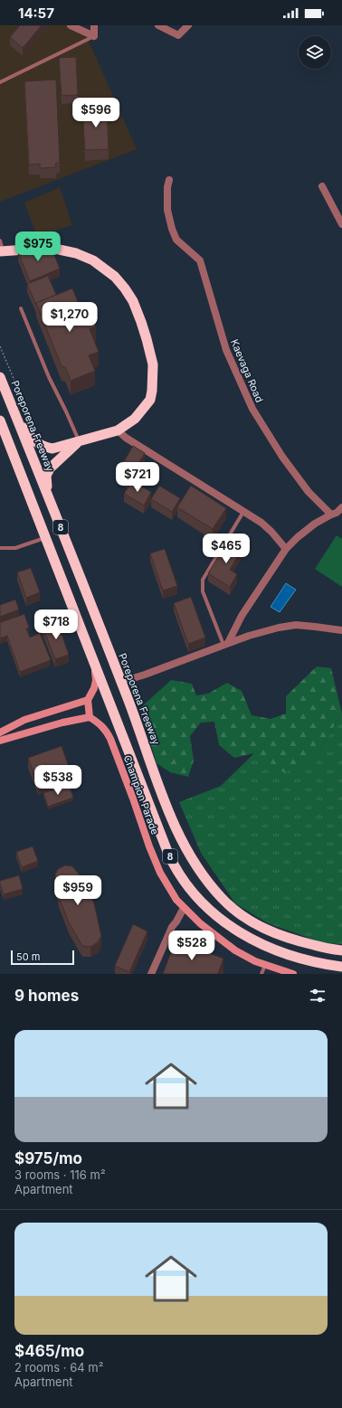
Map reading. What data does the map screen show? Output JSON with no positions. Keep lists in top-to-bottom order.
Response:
{
  "streets": {
    "highway": ["Poreporena Freeway", "8"],
    "main road": ["Champion Parade"],
    "street": ["Kaevaga Road"]
  },
  "scale_bar": "50 m",
  "page": {
    "status": "14:57",
    "price": [
      "$596",
      "$975",
      "$1,270",
      "$721",
      "$465",
      "$718",
      "$538",
      "$959",
      "$528"
    ],
    "scale": "50 m",
    "heading": "9 homes",
    "list": [
      {
        "name": "$975/mo",
        "note": "3 rooms · 116 m² · Apartment"
      },
      {
        "name": "$465/mo",
        "note": "2 rooms · 64 m² · Apartment"
      }
    ]
  }
}
